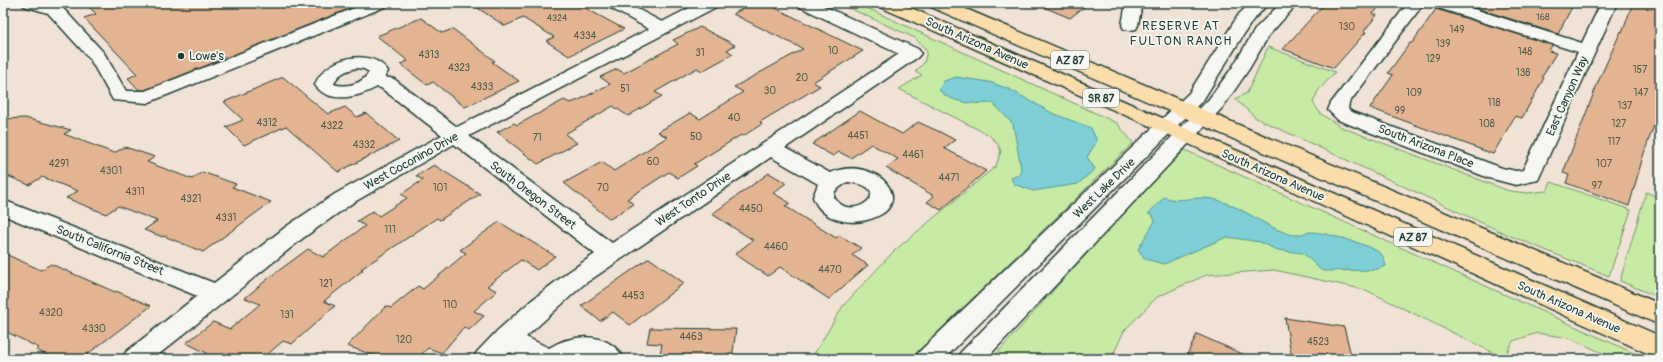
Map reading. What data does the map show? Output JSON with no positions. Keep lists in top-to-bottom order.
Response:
{
  "streets": {
    "main road": ["South Arizona Avenue", "AZ 87", "SR 87"],
    "street": [
      "East Canyon Way",
      "South Arizona Place",
      "West Coconino Drive",
      "West Lake Drive",
      "South Oregon Street",
      "West Tonto Drive",
      "South California Street"
    ]
  },
  "crossings": [
    ["South Arizona Avenue", "West Lake Drive"],
    ["East Canyon Way", "South Arizona Place"],
    ["West Coconino Drive", "South Oregon Street"],
    ["West Coconino Drive", "South California Street"],
    ["South Oregon Street", "West Tonto Drive"]
  ],
  "districts": ["RESERVE AT FULTON RANCH"],
  "places": ["Lowe's"],
  "house_numbers": [
    "168",
    "4324",
    "130",
    "149",
    "4334",
    "139",
    "10",
    "148",
    "31",
    "4313",
    "129",
    "4323",
    "157",
    "138",
    "20",
    "4333",
    "51",
    "30",
    "109",
    "147",
    "118",
    "137",
    "99",
    "40",
    "4312",
    "108",
    "127",
    "4322",
    "4451",
    "50",
    "71",
    "117",
    "4332",
    "4461",
    "60",
    "4291",
    "107",
    "4301",
    "4471",
    "97",
    "101",
    "70",
    "4311",
    "4321",
    "4450",
    "4331",
    "111",
    "4460",
    "4470",
    "121",
    "4453",
    "110",
    "4320",
    "131",
    "4330",
    "4463",
    "120",
    "4523"
  ]
}
